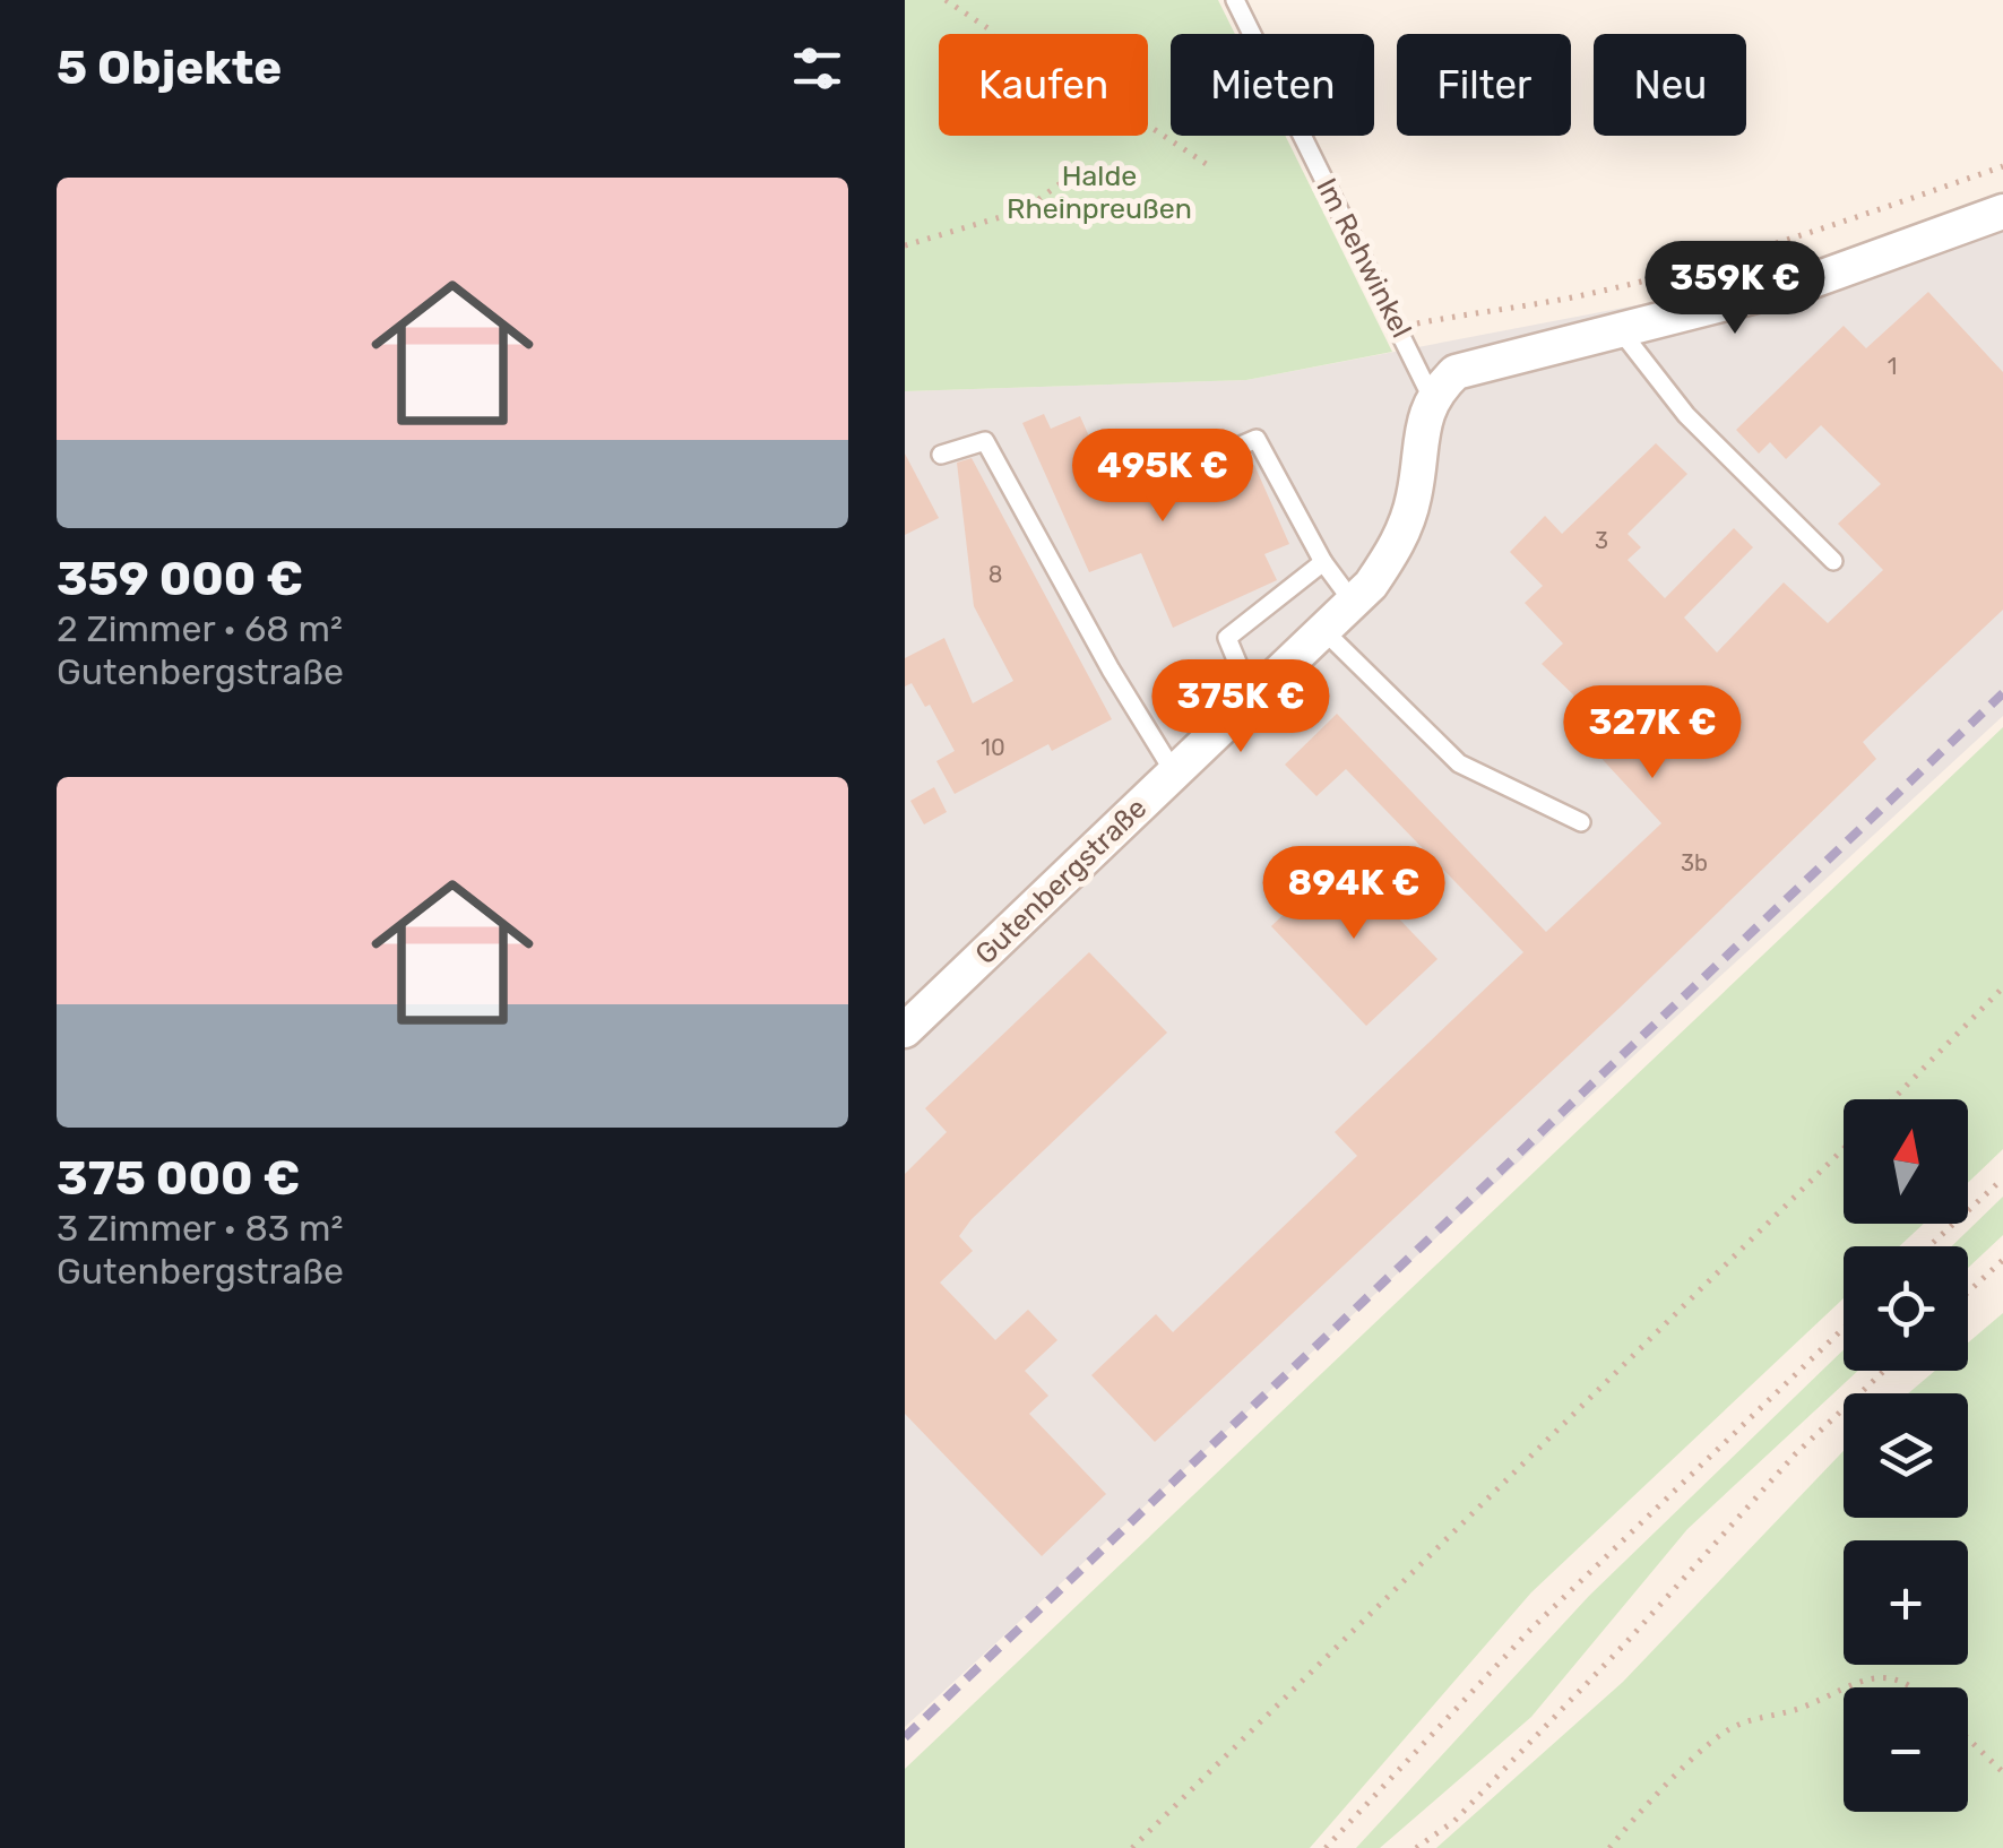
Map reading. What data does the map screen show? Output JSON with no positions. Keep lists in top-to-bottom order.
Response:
{
  "streets": {
    "street": ["Gutenbergstraße"],
    "lane": ["Im Rehwinkel"]
  },
  "crossings": [
    ["Im Rehwinkel", "Gutenbergstraße"]
  ],
  "parks": ["Halde Rheinpreußen"],
  "house_numbers": [
    "1",
    "3",
    "8",
    "10",
    "3b"
  ],
  "north": "top",
  "page": {
    "heading": "5 Objekte",
    "chip": [
      "Kaufen",
      "Mieten",
      "Filter",
      "Neu"
    ],
    "list": [
      {
        "name": "359 000 €",
        "note": "2 Zimmer · 68 m² · Gutenbergstraße"
      },
      {
        "name": "375 000 €",
        "note": "3 Zimmer · 83 m² · Gutenbergstraße"
      }
    ],
    "price": [
      "359K €",
      "495K €",
      "375K €",
      "327K €",
      "894K €"
    ],
    "map_buttons": ["+", "−"]
  }
}
